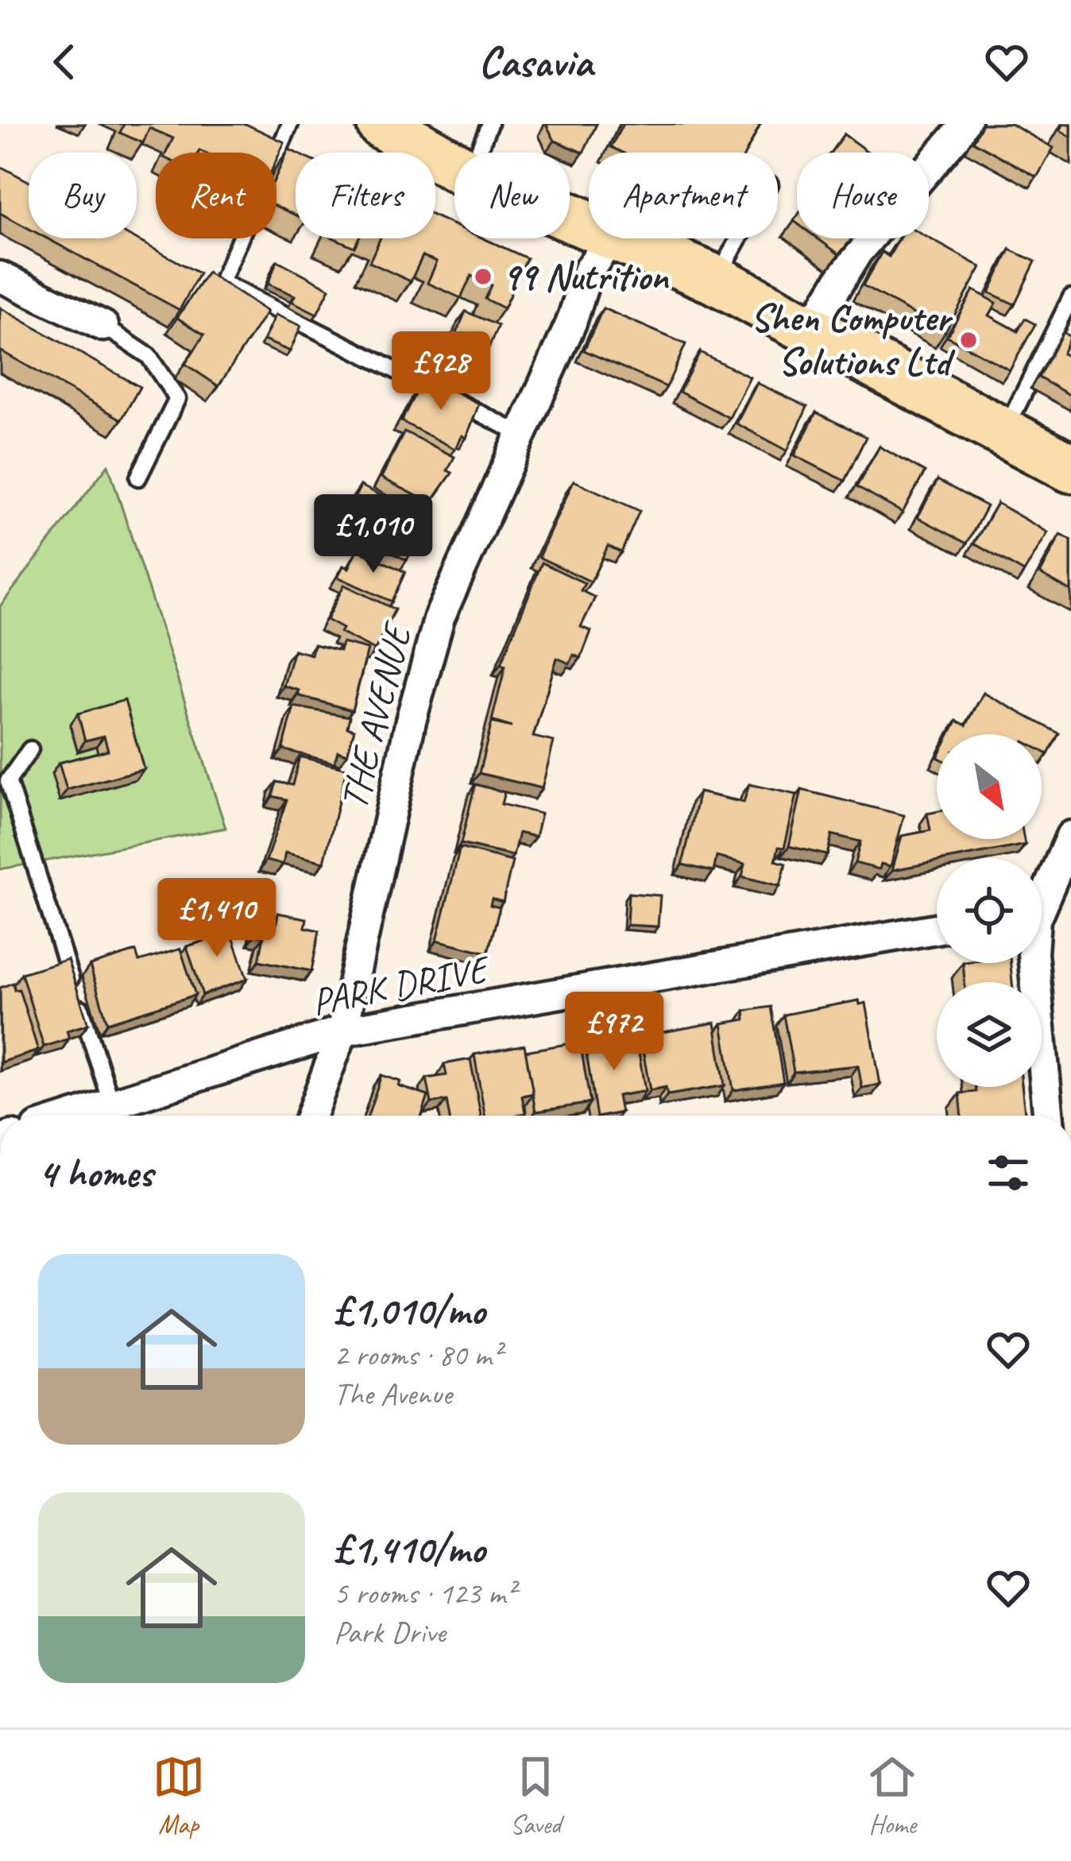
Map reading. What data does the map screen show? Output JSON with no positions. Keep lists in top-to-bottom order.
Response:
{
  "streets": {
    "street": ["THE AVENUE", "PARK DRIVE"]
  },
  "crossings": [
    ["THE AVENUE", "PARK DRIVE"]
  ],
  "places": ["99 Nutrition", "Shen Computer Solutions Ltd"],
  "north": "bottom right",
  "page": {
    "header": "Casavia",
    "chip": [
      "Buy",
      "Rent",
      "Filters",
      "New",
      "Apartment",
      "House"
    ],
    "price": [
      "£928",
      "£1,010",
      "£1,410",
      "£972"
    ],
    "heading": "4 homes",
    "list": [
      {
        "name": "£1,010/mo",
        "note": "2 rooms · 80 m² · The Avenue"
      },
      {
        "name": "£1,410/mo",
        "note": "5 rooms · 123 m² · Park Drive"
      }
    ],
    "tabs": ["Map", "Saved", "Home"]
  }
}
